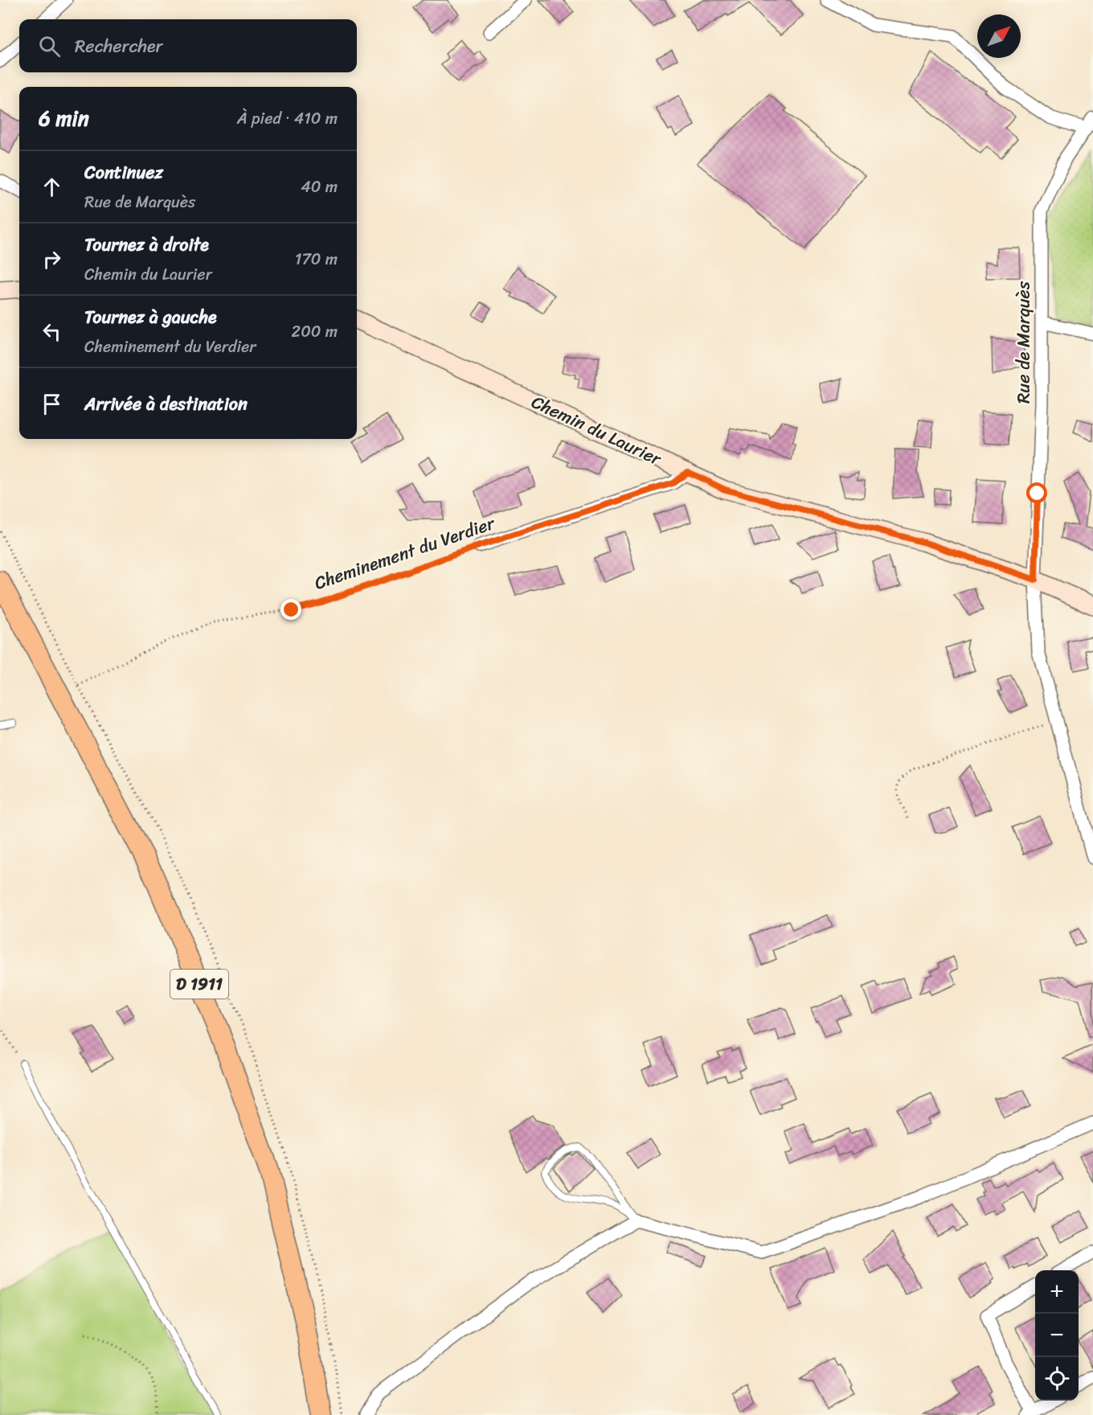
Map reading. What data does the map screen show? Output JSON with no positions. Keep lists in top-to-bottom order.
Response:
{
  "streets": {
    "main road": ["D 1911"],
    "street": ["Rue de Marquès", "Chemin du Laurier", "Cheminement du Verdier"]
  },
  "crossings": [
    ["Rue de Marquès", "Chemin du Laurier"],
    ["Chemin du Laurier", "Cheminement du Verdier"]
  ],
  "north": "top right",
  "page": {
    "search": "Rechercher",
    "heading": ["6 min", "À pied · 410 m"],
    "list": [
      ["Continuez", "Rue de Marquès", "40 m"],
      ["Tournez à droite", "Chemin du Laurier", "170 m"],
      ["Tournez à gauche", "Cheminement du Verdier", "200 m"],
      "Arrivée à destination"
    ],
    "map_buttons": ["+", "−"]
  }
}
